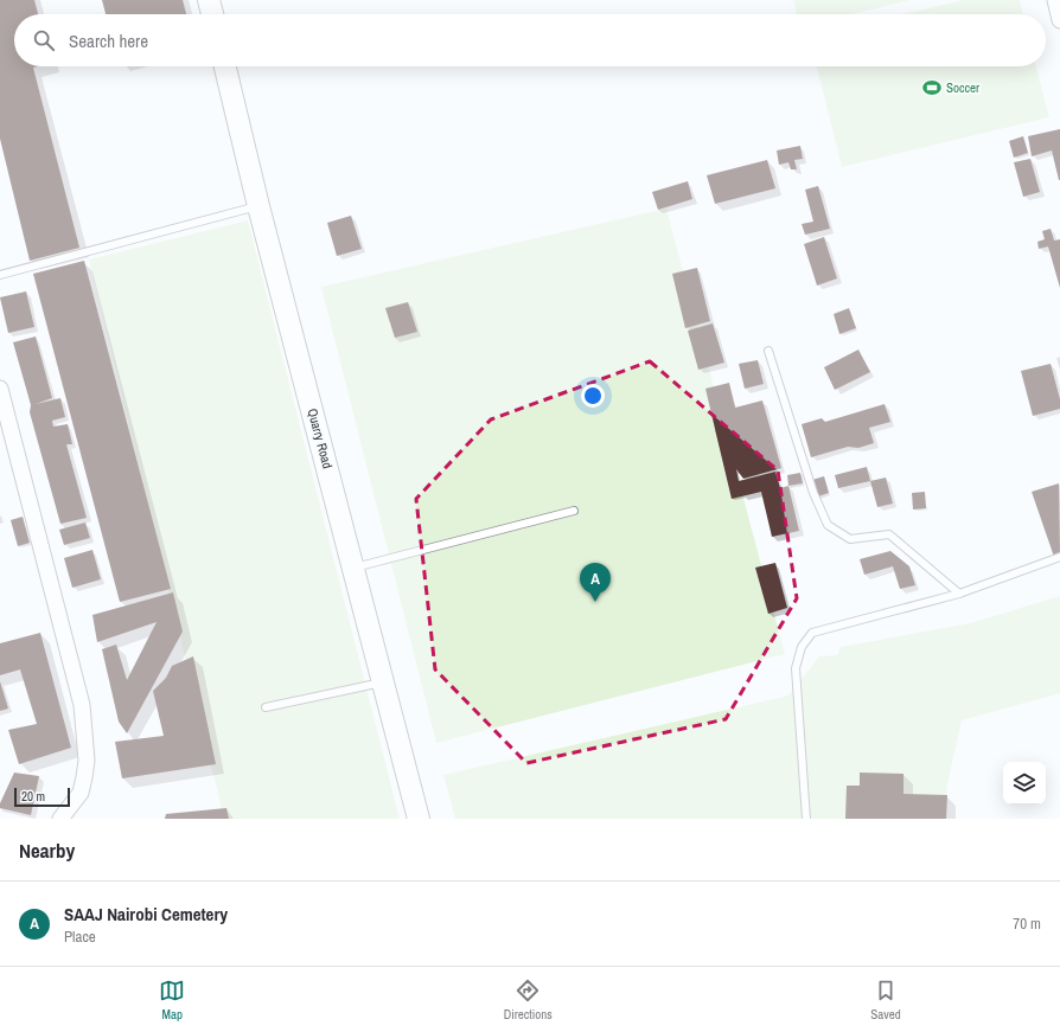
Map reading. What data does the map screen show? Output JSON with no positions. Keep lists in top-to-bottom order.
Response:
{
  "streets": {
    "main road": ["Quarry Road"]
  },
  "places": {
    "sports": ["Soccer"]
  },
  "scale_bar": "20 m",
  "page": {
    "search": "Search here",
    "pins": "A",
    "scale": "20 m",
    "heading": "Nearby",
    "list": [
      {
        "mark": "A",
        "name": "SAAJ Nairobi Cemetery",
        "note": "Place",
        "value": "70 m"
      }
    ],
    "nav": ["Map", "Directions", "Saved"]
  }
}
